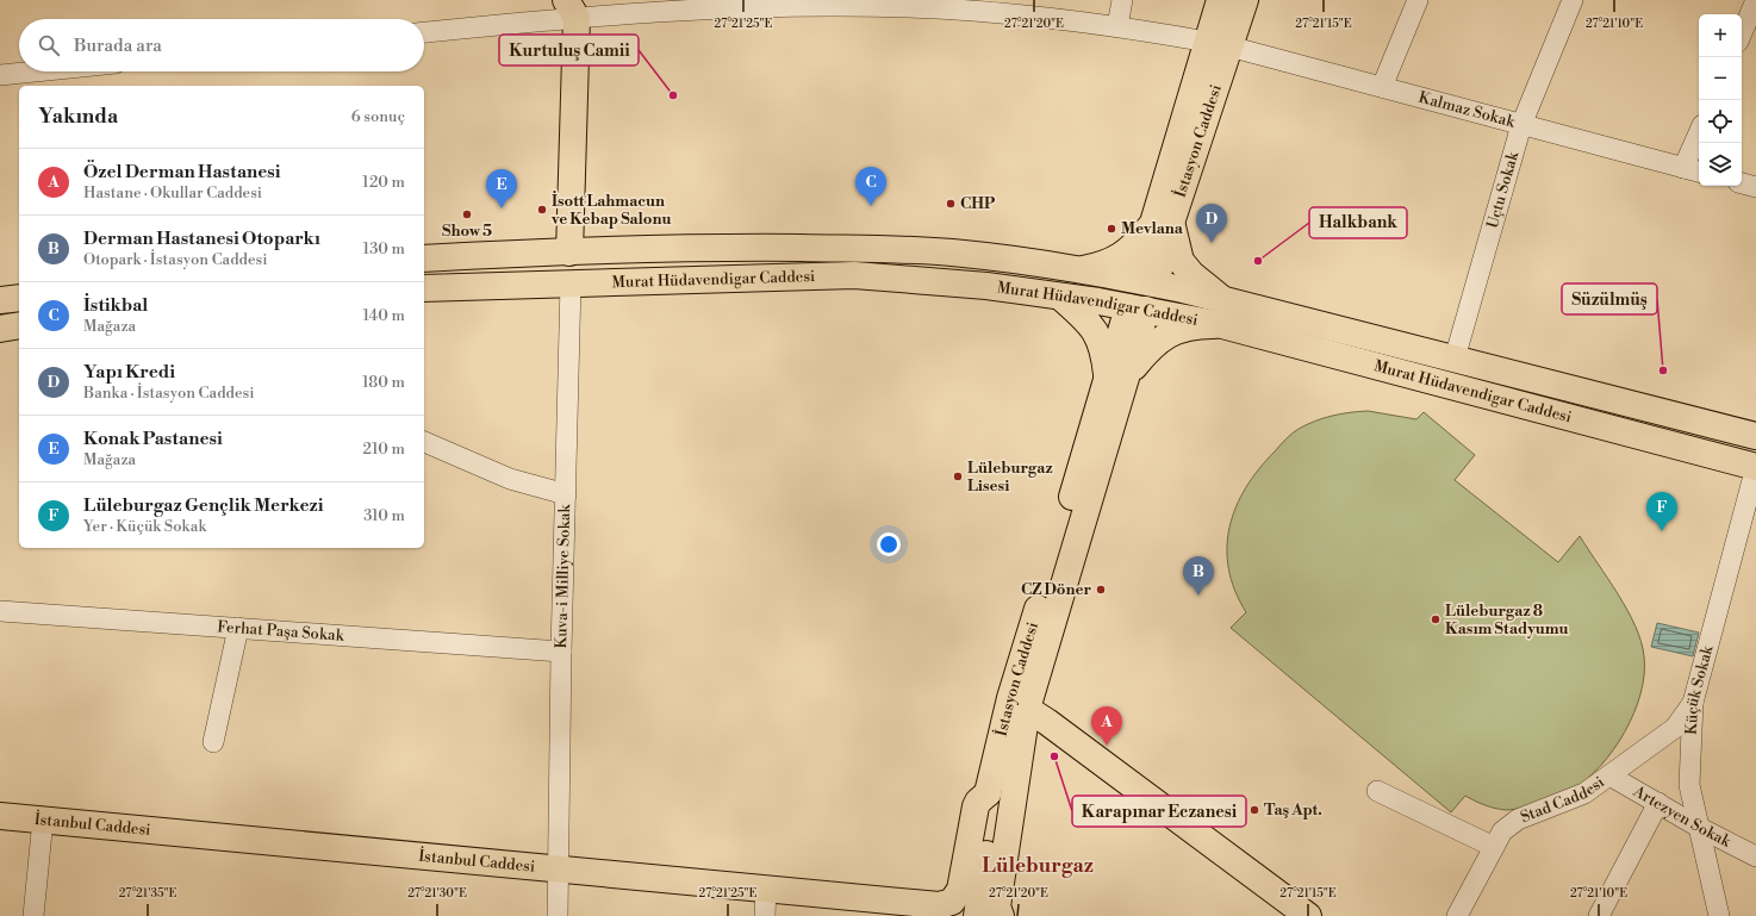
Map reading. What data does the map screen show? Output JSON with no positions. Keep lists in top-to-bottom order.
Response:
{
  "streets": {
    "main road": ["İstasyon Caddesi", "Murat Hüdavendigar Caddesi", "İstanbul Caddesi"],
    "street": [
      "Kalmaz Sokak",
      "Uçtu Sokak",
      "Kuva-i Milliye Sokak",
      "Ferhat Paşa Sokak",
      "Küçük Sokak",
      "Stad Caddesi",
      "Artezyen Sokak"
    ]
  },
  "crossings": [
    ["Kalmaz Sokak", "İstasyon Caddesi"],
    ["Kalmaz Sokak", "Uçtu Sokak"],
    ["İstasyon Caddesi", "Murat Hüdavendigar Caddesi"],
    ["İstasyon Caddesi", "İstanbul Caddesi"],
    ["Uçtu Sokak", "Murat Hüdavendigar Caddesi"],
    ["Murat Hüdavendigar Caddesi", "Kuva-i Milliye Sokak"],
    ["Murat Hüdavendigar Caddesi", "Küçük Sokak"],
    ["Kuva-i Milliye Sokak", "Ferhat Paşa Sokak"],
    ["Kuva-i Milliye Sokak", "İstanbul Caddesi"],
    ["Küçük Sokak", "Stad Caddesi"],
    ["Küçük Sokak", "Artezyen Sokak"],
    ["Stad Caddesi", "Artezyen Sokak"]
  ],
  "districts": ["Lüleburgaz"],
  "places": [
    "Kurtuluş Camii",
    "CHP",
    "İsott Lahmacun ve Kebap Salonu",
    "Show 5",
    "Mevlana",
    "Halkbank",
    "Süzülmüş",
    "Lüleburgaz Lisesi",
    "CZ Döner",
    "Lüleburgaz 8 Kasım Stadyumu",
    "Karapınar Eczanesi",
    "Taş Apt."
  ],
  "page": {
    "map_buttons": ["+", "−"],
    "search": "Burada ara",
    "heading": ["Yakında", "6 sonuç"],
    "list": [
      {
        "mark": "A",
        "name": "Özel Derman Hastanesi",
        "note": "Hastane · Okullar Caddesi",
        "value": "120 m"
      },
      {
        "mark": "B",
        "name": "Derman Hastanesi Otoparkı",
        "note": "Otopark · İstasyon Caddesi",
        "value": "130 m"
      },
      {
        "mark": "C",
        "name": "İstikbal",
        "note": "Mağaza",
        "value": "140 m"
      },
      {
        "mark": "D",
        "name": "Yapı Kredi",
        "note": "Banka · İstasyon Caddesi",
        "value": "180 m"
      },
      {
        "mark": "E",
        "name": "Konak Pastanesi",
        "note": "Mağaza",
        "value": "210 m"
      },
      {
        "mark": "F",
        "name": "Lüleburgaz Gençlik Merkezi",
        "note": "Yer · Küçük Sokak",
        "value": "310 m"
      }
    ],
    "pins": [
      "C",
      "E",
      "D",
      "F",
      "B",
      "A"
    ]
  },
  "coordinates": [
    "27°21'25\"E",
    "27°21'20\"E",
    "27°21'15\"E",
    "27°21'10\"E",
    "27°21'35\"E",
    "27°21'30\"E"
  ]
}
